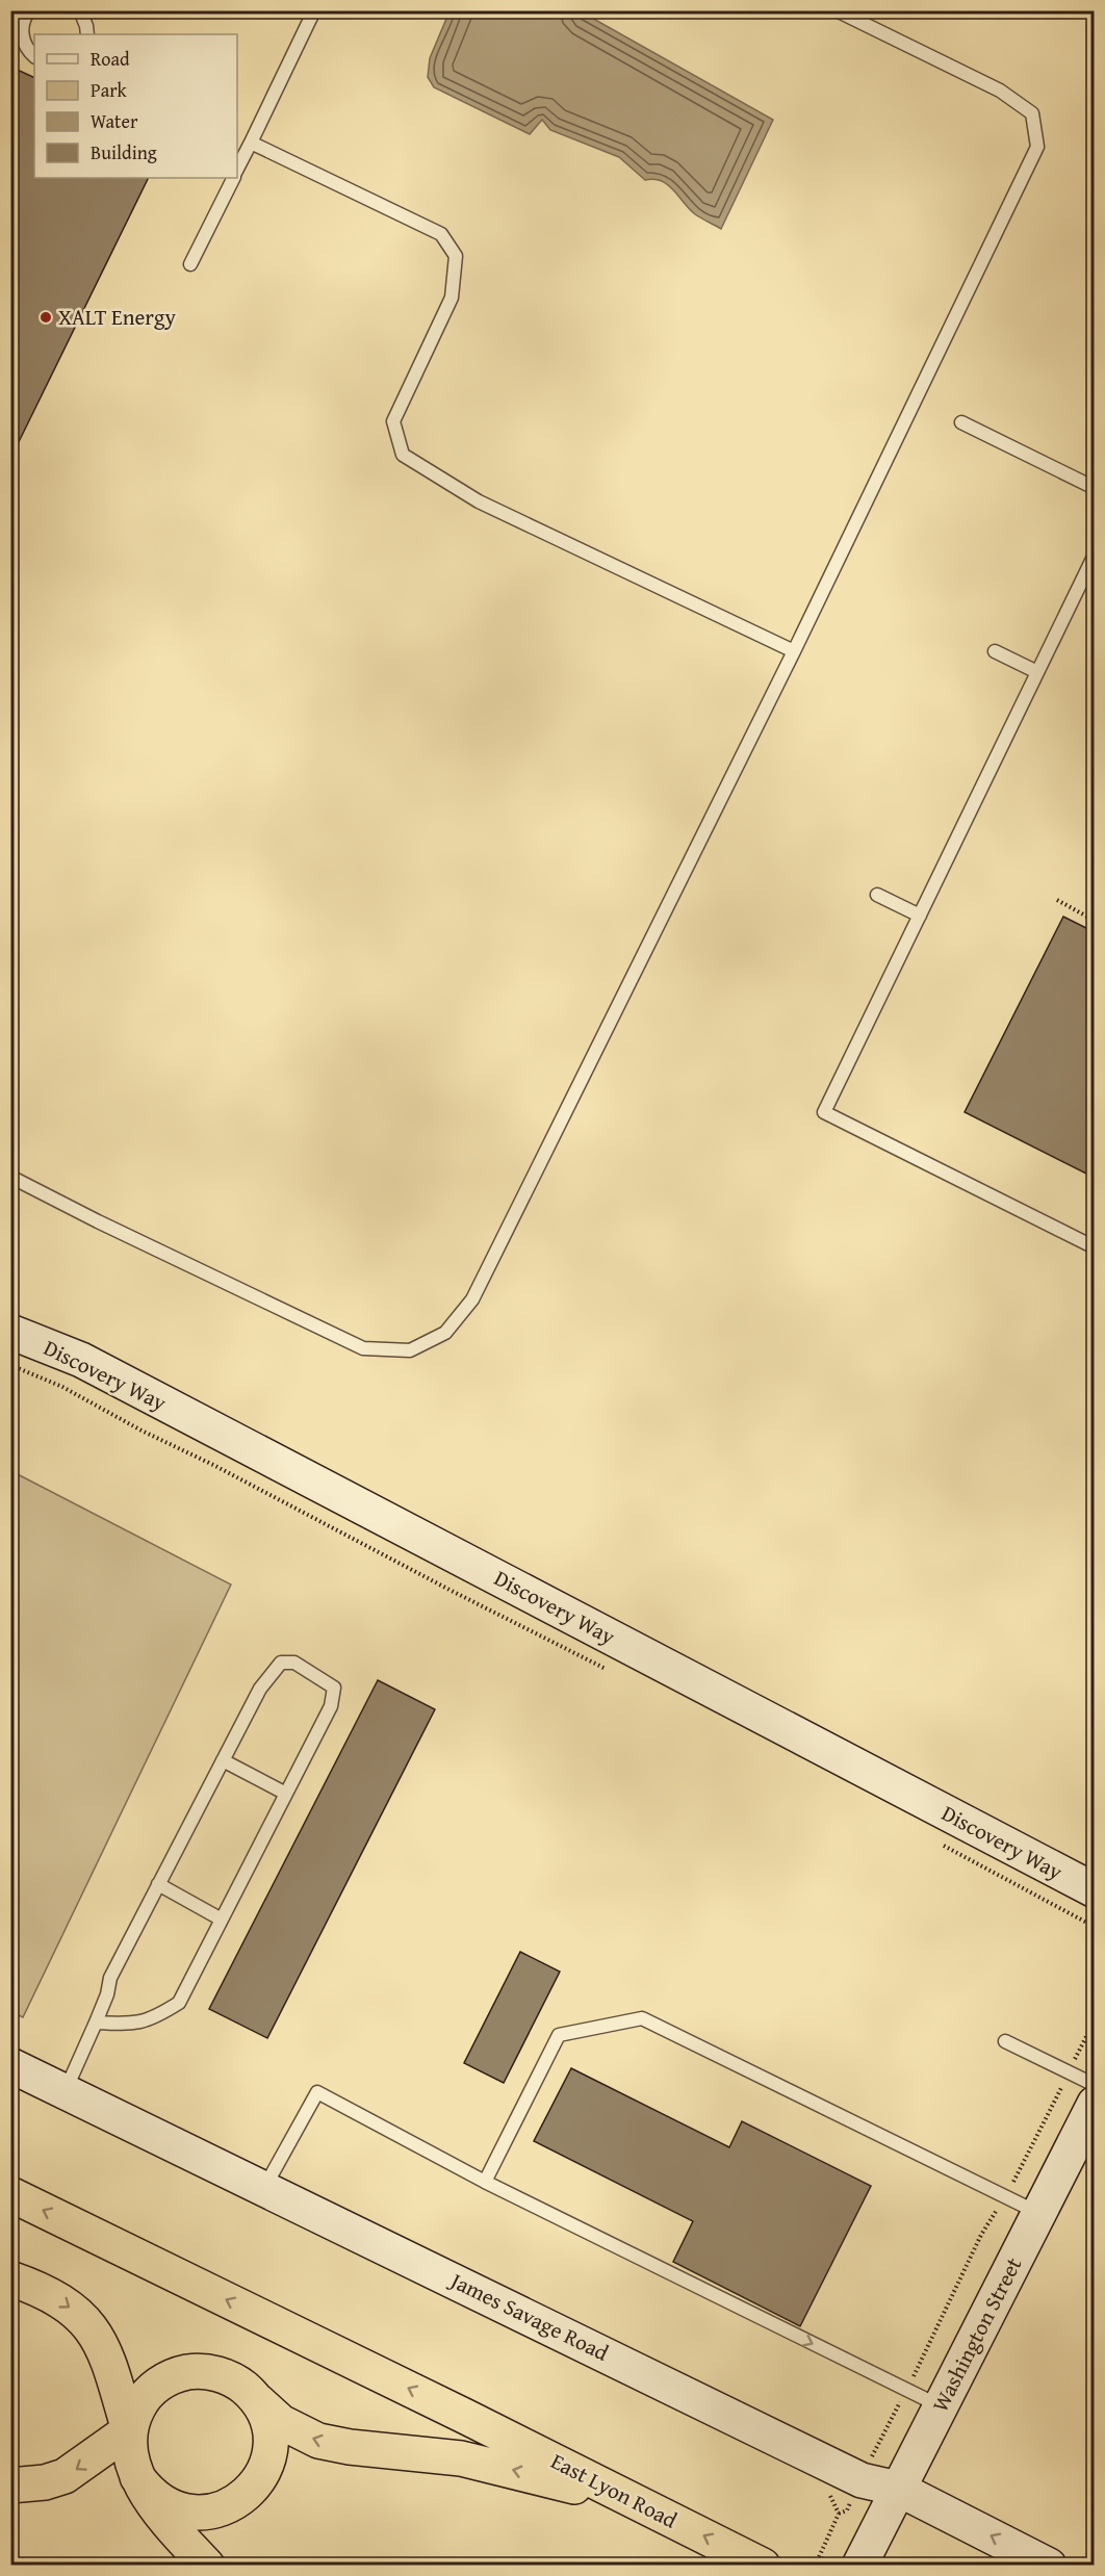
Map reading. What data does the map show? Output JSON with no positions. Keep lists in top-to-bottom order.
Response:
{
  "streets": {
    "highway": ["East Lyon Road"],
    "street": ["Discovery Way", "James Savage Road", "Washington Street"]
  },
  "crossings": [
    ["James Savage Road", "Washington Street"]
  ],
  "places": ["XALT Energy"],
  "legend": [
    "Road",
    "Park",
    "Water",
    "Building"
  ]
}
